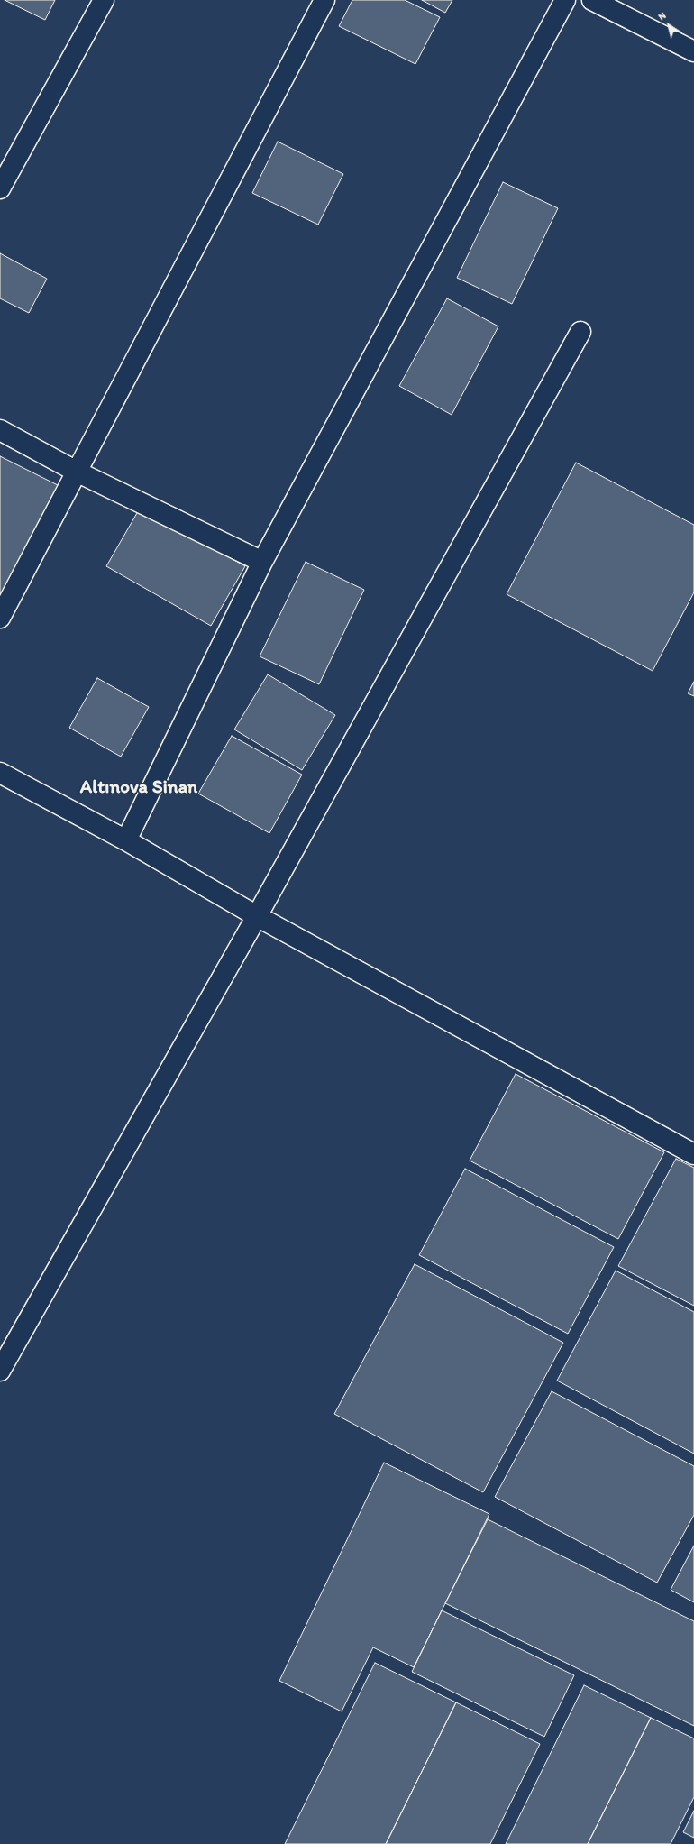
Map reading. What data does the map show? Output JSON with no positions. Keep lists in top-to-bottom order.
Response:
{
  "districts": ["Altınova Sinan"],
  "north": "top left"
}
